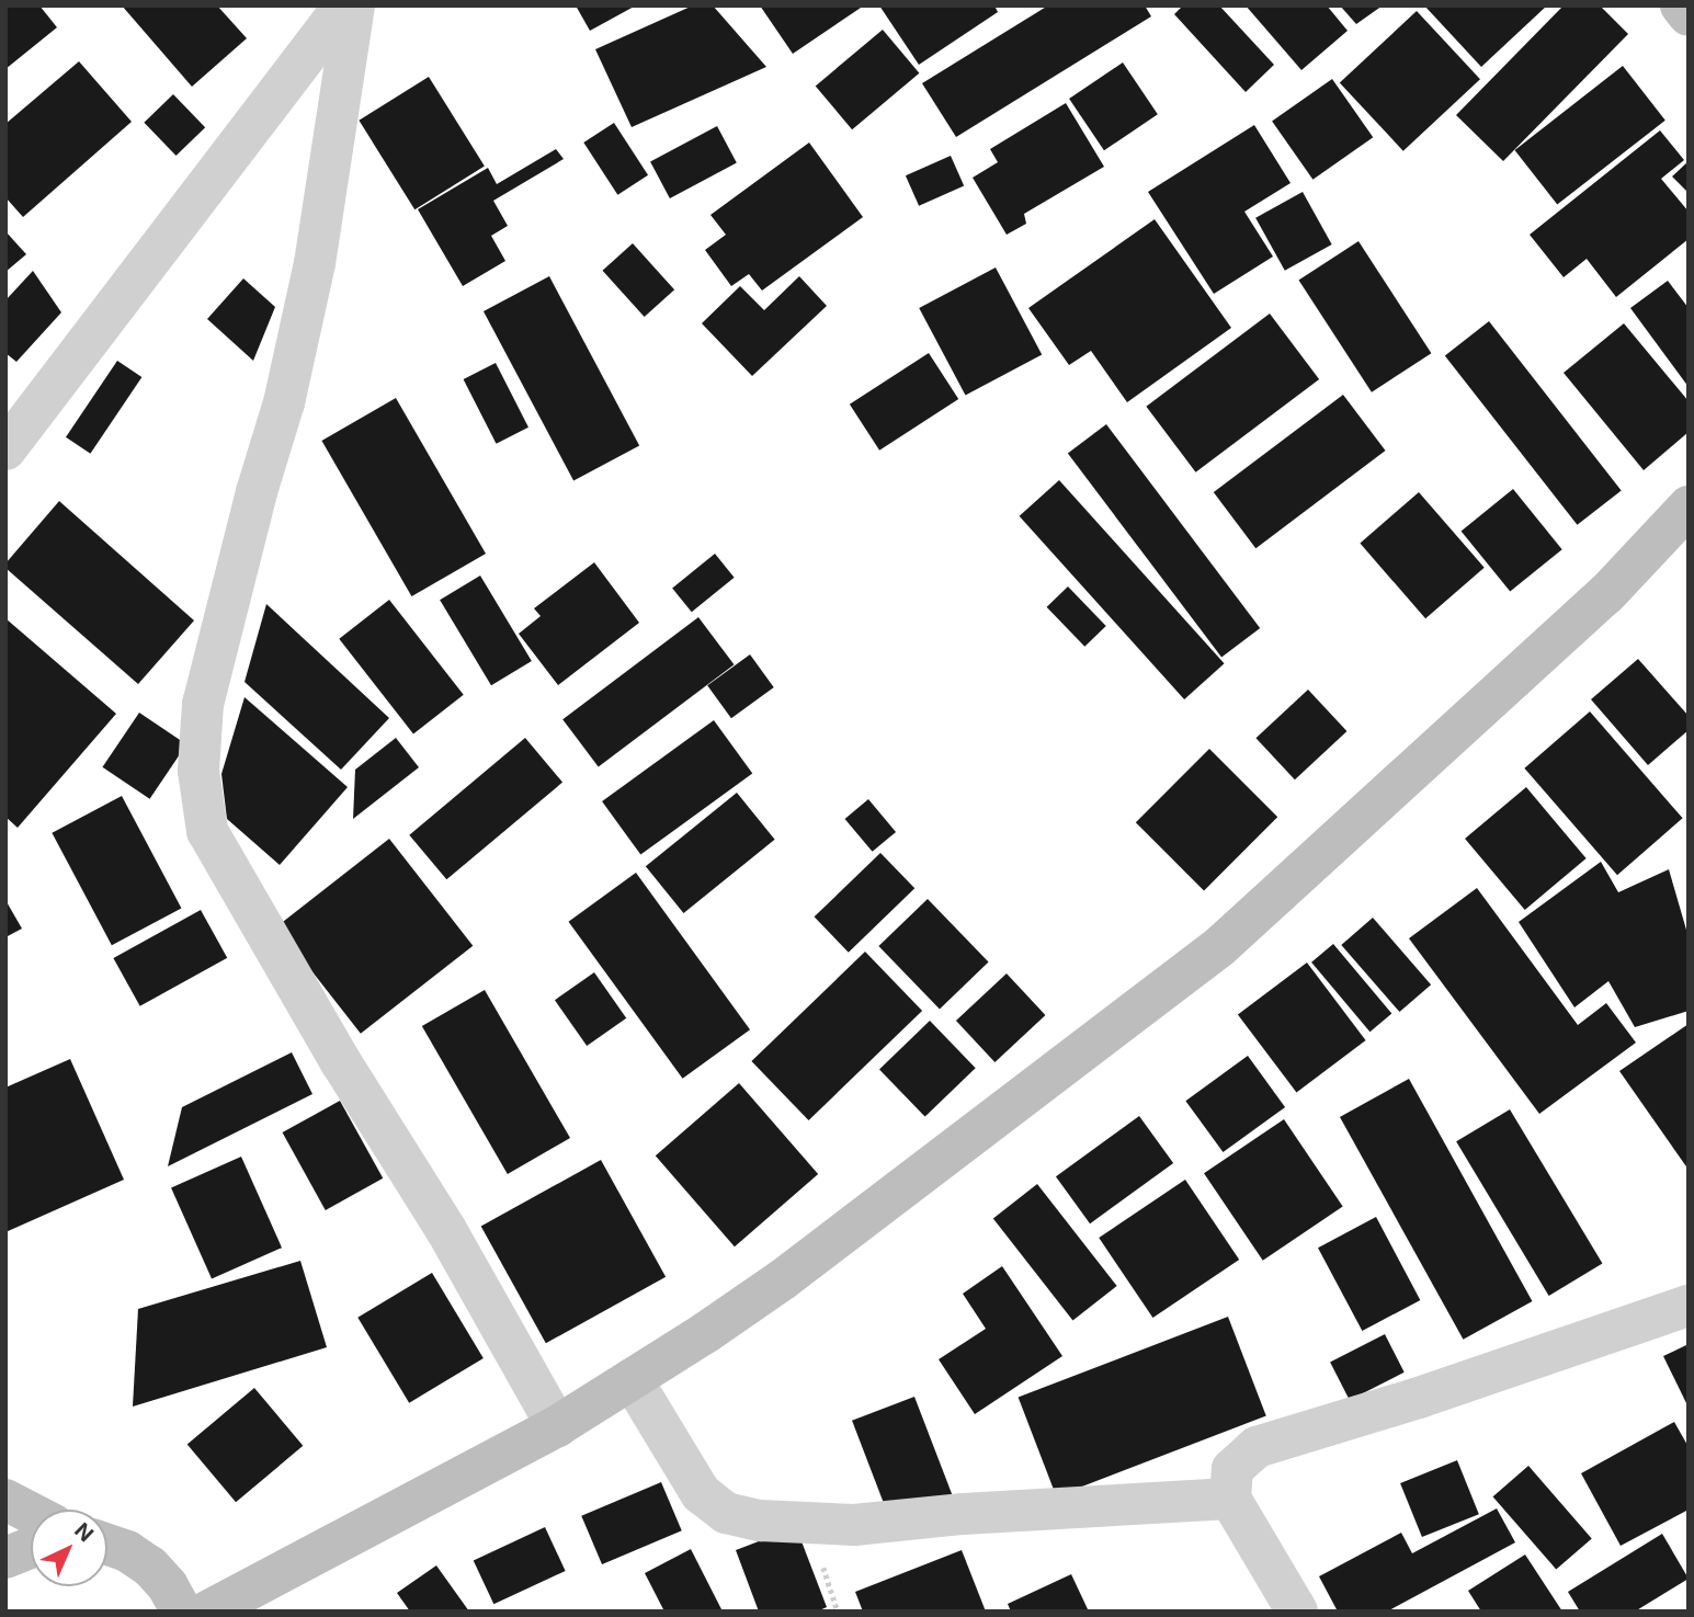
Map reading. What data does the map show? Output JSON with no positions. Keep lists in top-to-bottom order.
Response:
{
  "north": "top right"
}
